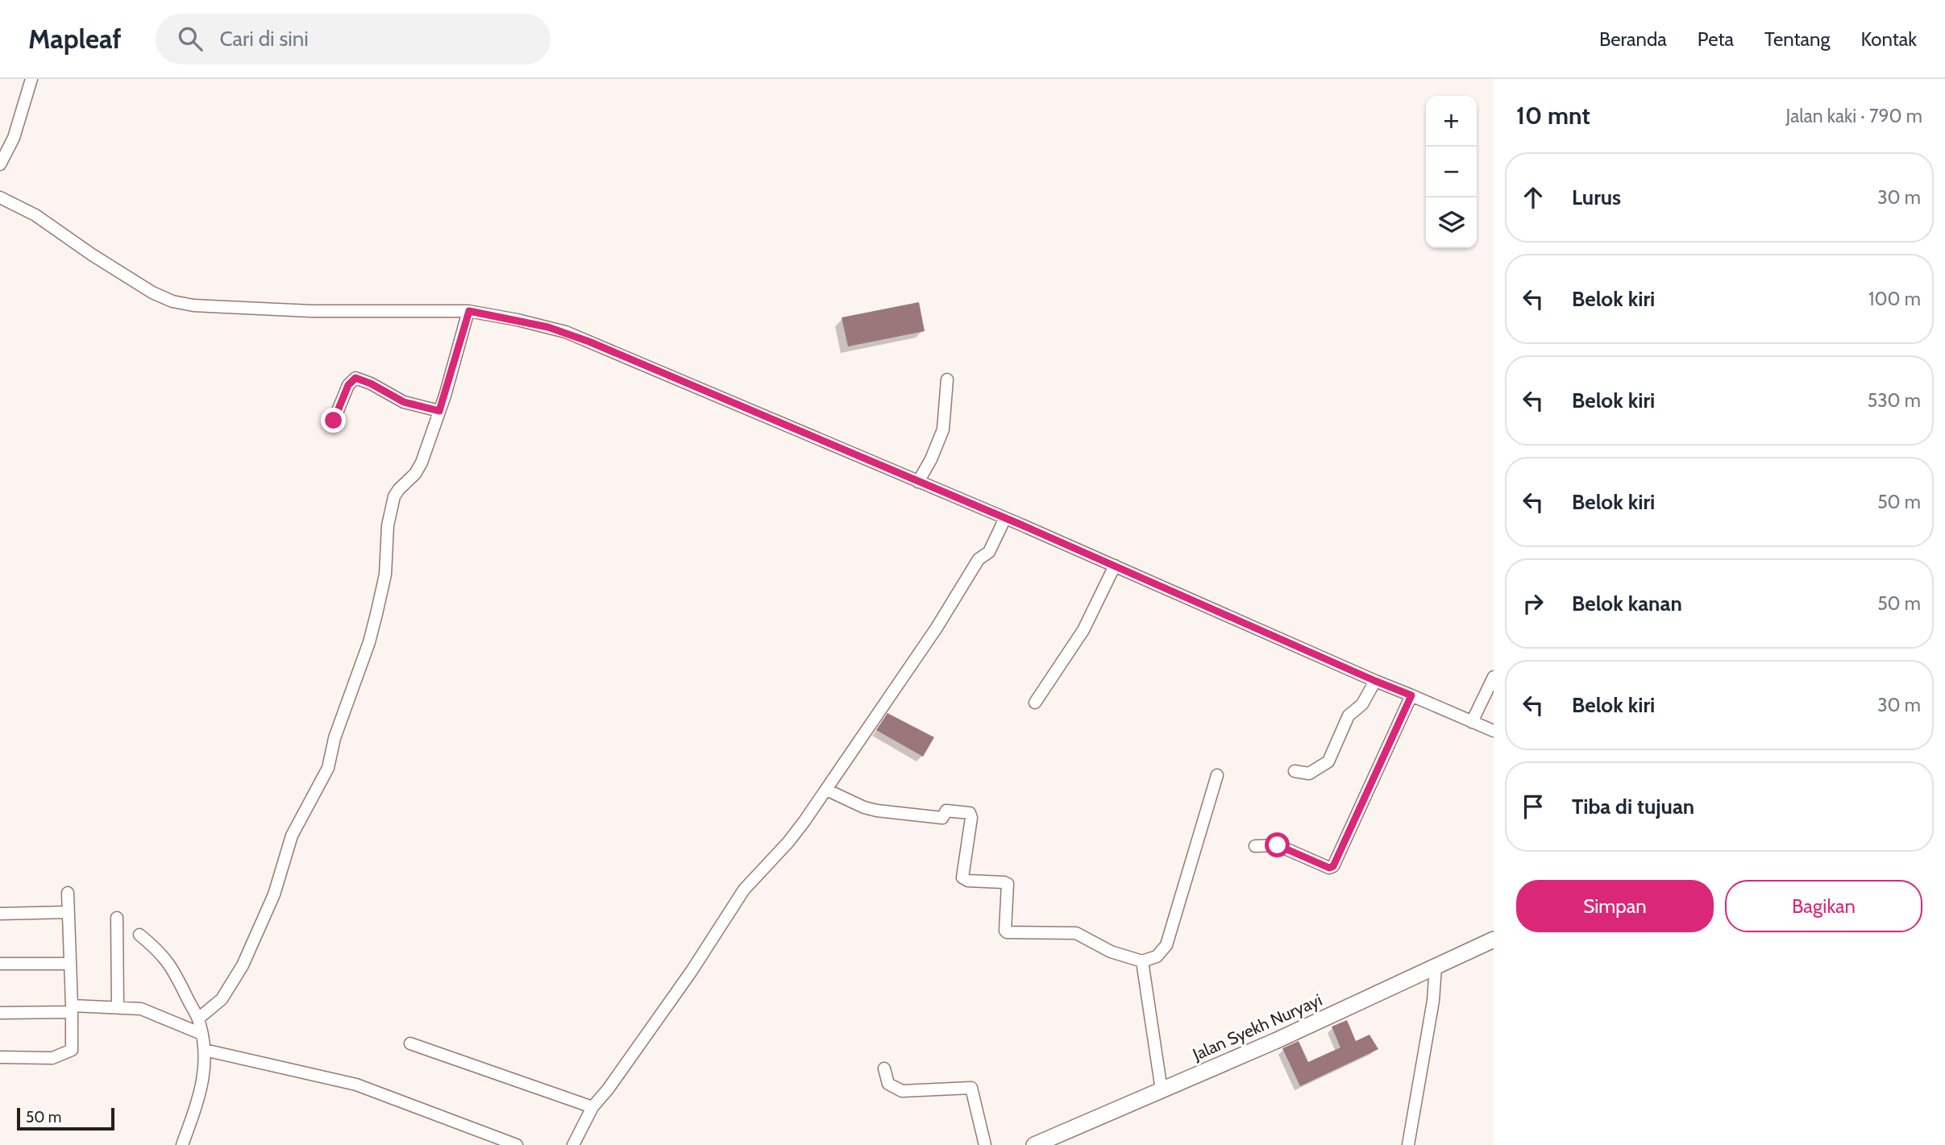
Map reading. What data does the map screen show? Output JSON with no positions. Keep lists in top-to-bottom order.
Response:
{
  "streets": {
    "main road": ["Jalan Syekh Nuryayi"]
  },
  "scale_bar": "50 m",
  "page": {
    "header": "Mapleaf",
    "search": "Cari di sini",
    "nav": [
      "Beranda",
      "Peta",
      "Tentang",
      "Kontak"
    ],
    "heading": ["10 mnt", "Jalan kaki · 790 m"],
    "map_buttons": ["+", "−"],
    "list": [
      ["Lurus", "30 m"],
      ["Belok kiri", "100 m"],
      ["Belok kiri", "530 m"],
      ["Belok kiri", "50 m"],
      ["Belok kanan", "50 m"],
      ["Belok kiri", "30 m"],
      "Tiba di tujuan"
    ],
    "buttons": ["Simpan", "Bagikan"],
    "scale": "50 m"
  }
}
